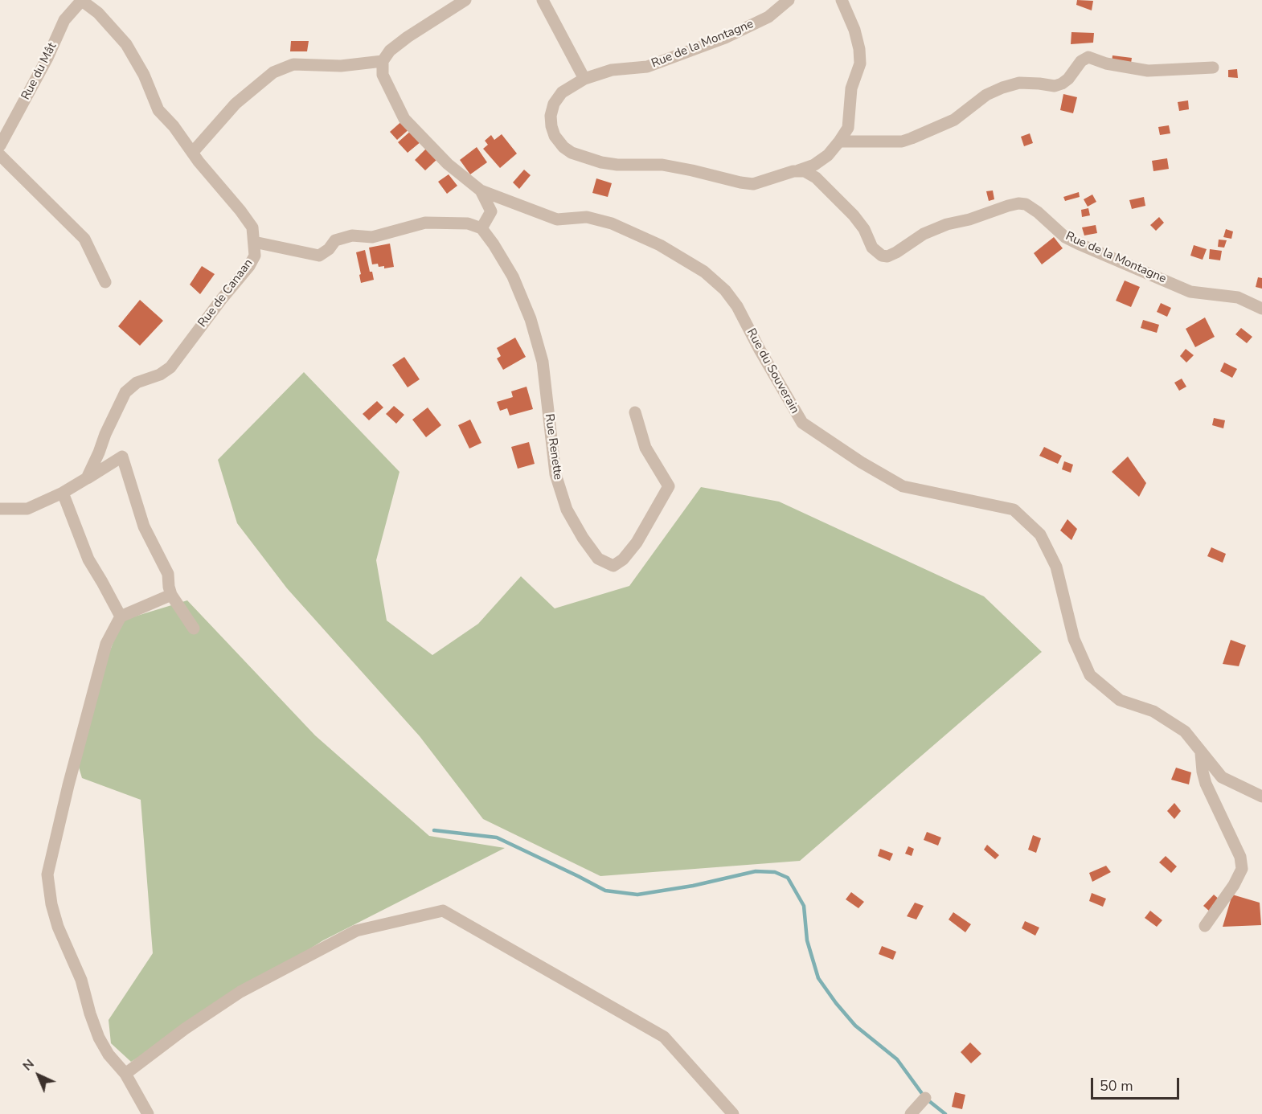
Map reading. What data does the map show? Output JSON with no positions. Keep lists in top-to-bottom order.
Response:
{
  "streets": {
    "street": [
      "Rue de la Montagne",
      "Rue du Mât",
      "Rue de Canaan",
      "Rue du Souverain",
      "Rue Renette"
    ]
  },
  "crossings": [
    ["Rue du Mât", "Rue de Canaan"]
  ],
  "scale_bar": "50 m",
  "north": "top left"
}
